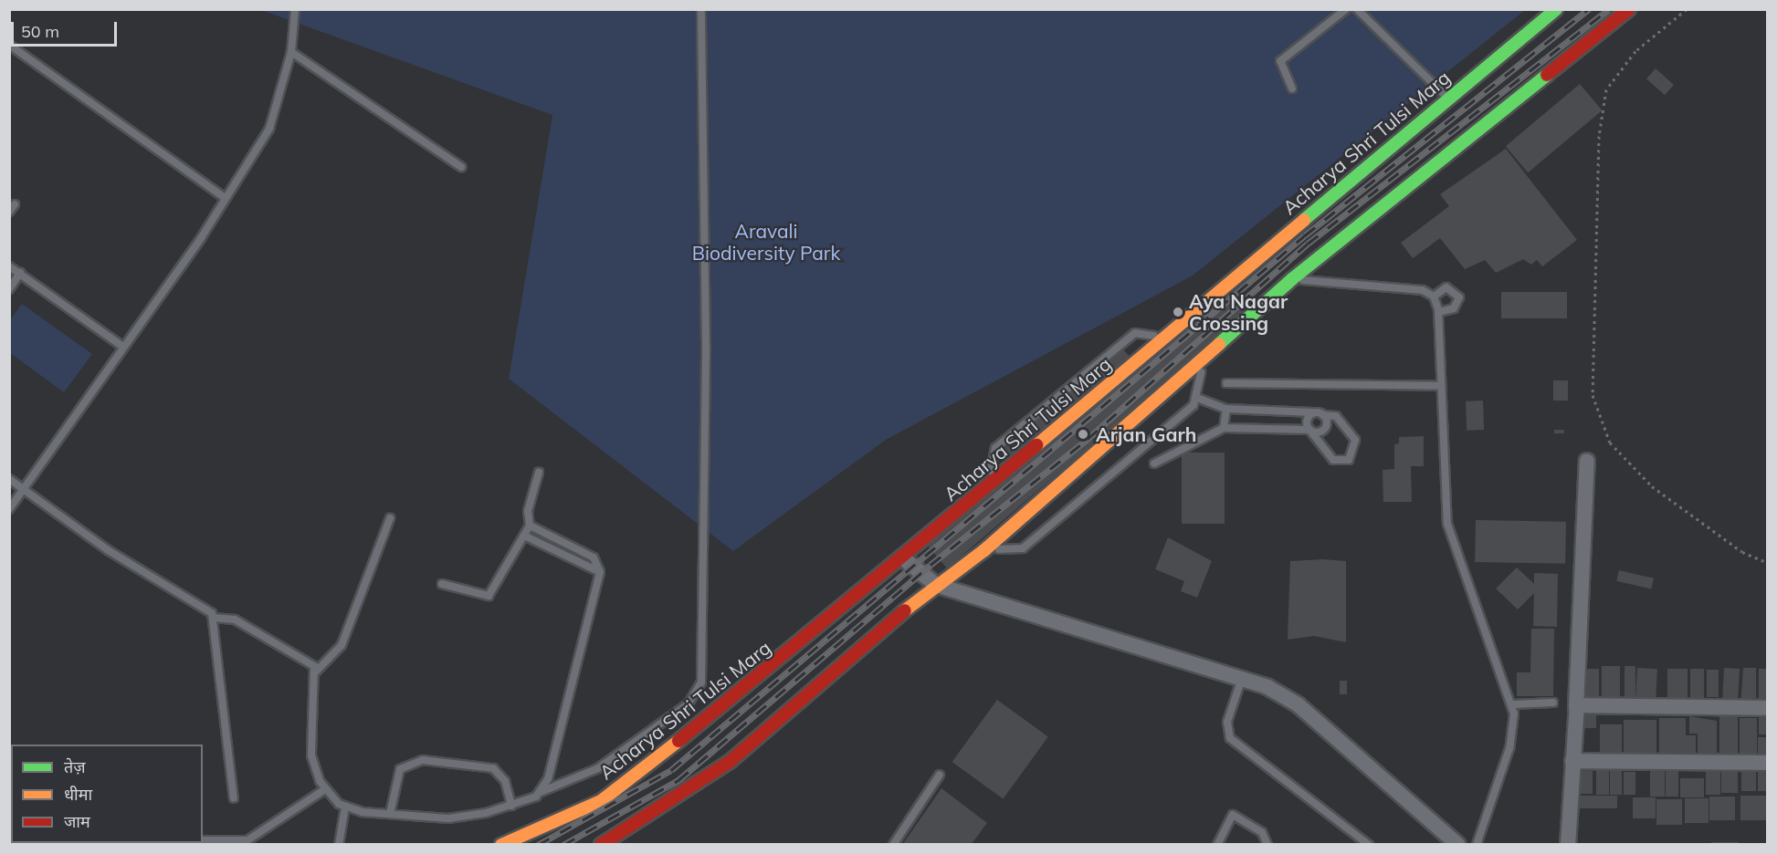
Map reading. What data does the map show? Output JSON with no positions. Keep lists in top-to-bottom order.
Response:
{
  "streets": {
    "highway": ["Acharya Shri Tulsi Marg"]
  },
  "parks": ["Aravali Biodiversity Park"],
  "places": ["Aya Nagar Crossing", "Arjan Garh"],
  "legend": ["तेज़", "धीमा", "जाम"],
  "scale_bar": "50 m"
}
